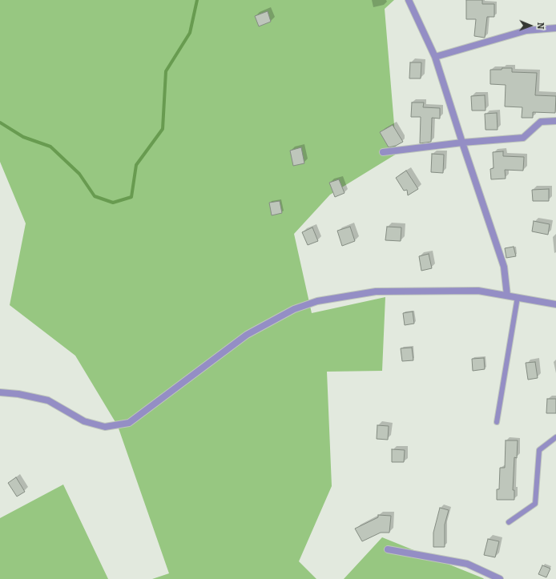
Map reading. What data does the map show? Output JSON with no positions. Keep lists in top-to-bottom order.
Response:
{
  "north": "right"
}
